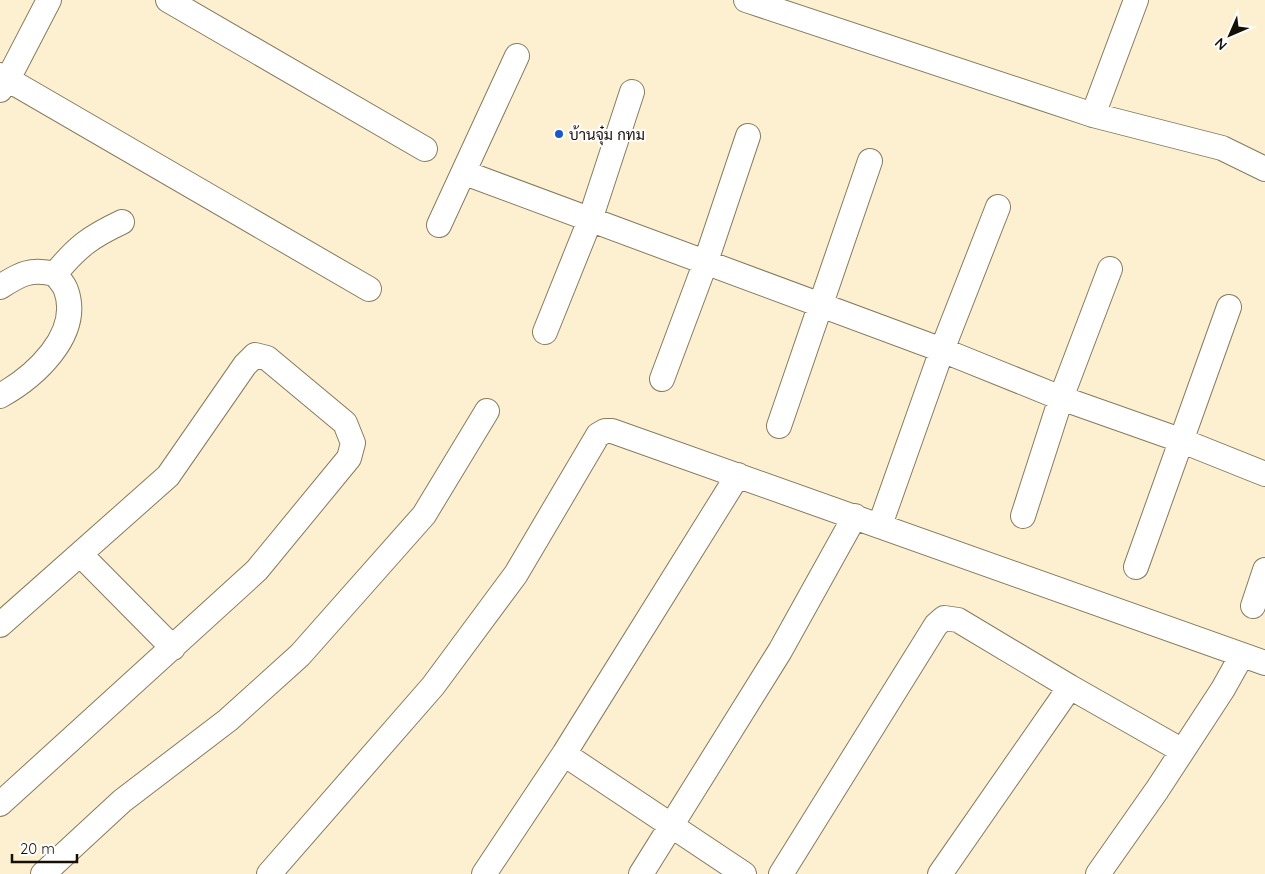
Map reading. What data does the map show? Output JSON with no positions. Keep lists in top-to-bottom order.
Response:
{
  "places": ["บ้านจุ๋ม กทม"],
  "scale_bar": "20 m",
  "north": "bottom left"
}
